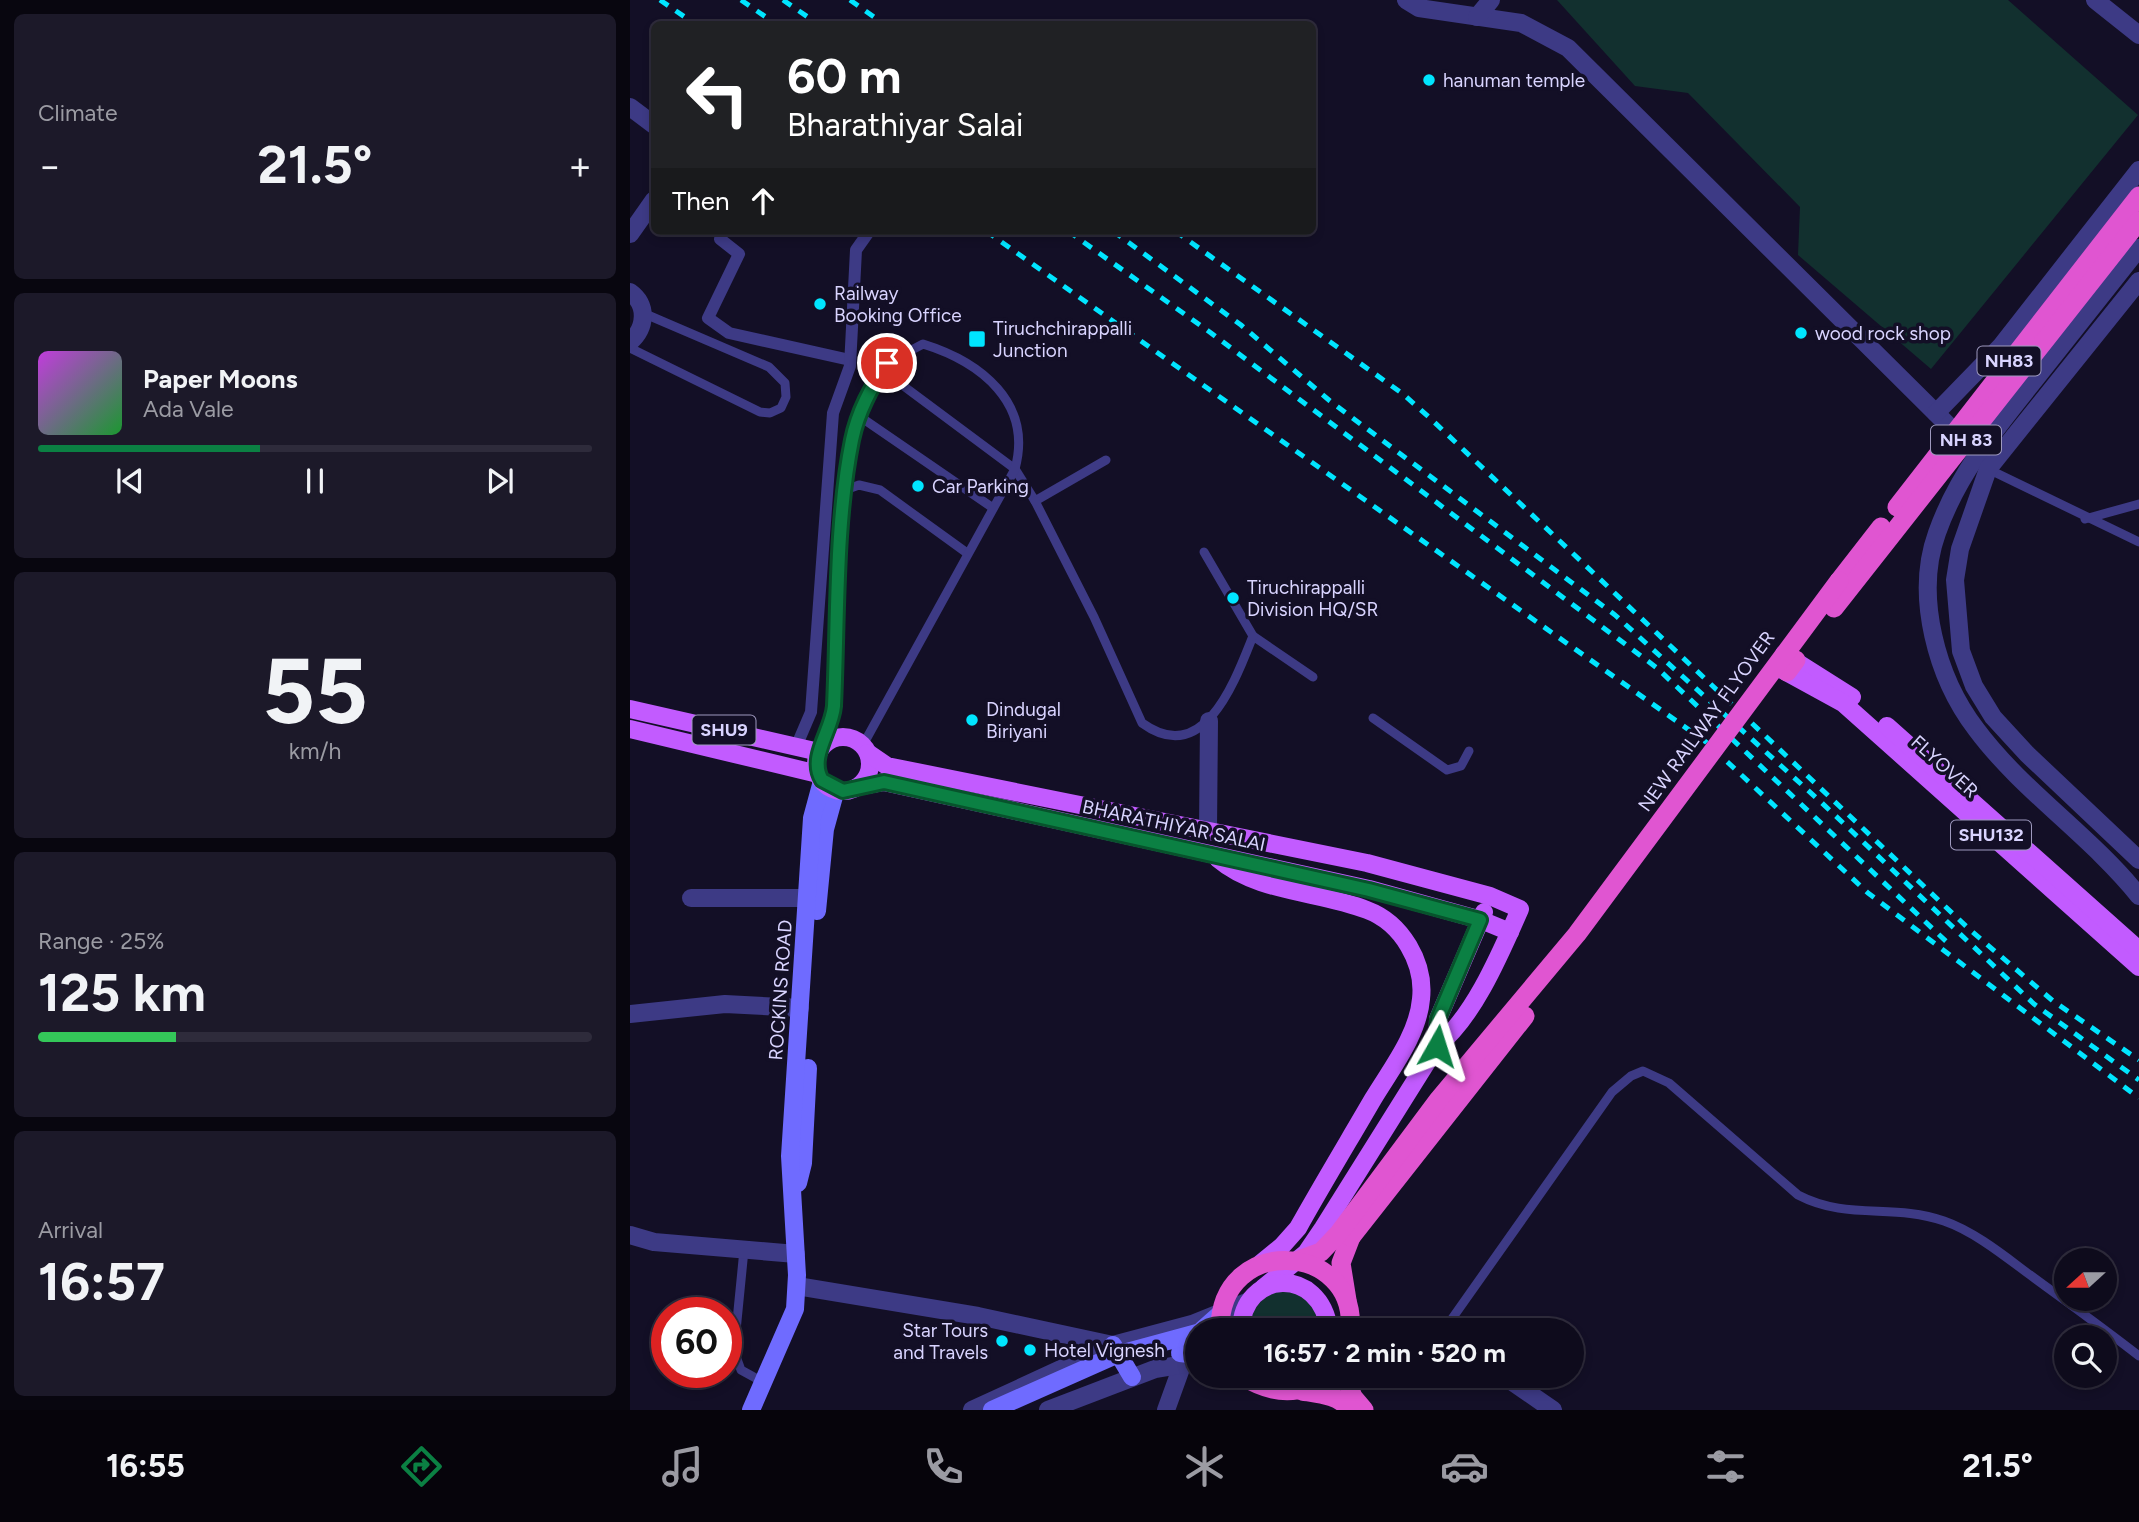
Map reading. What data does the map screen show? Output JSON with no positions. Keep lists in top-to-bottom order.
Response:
{
  "streets": {
    "highway": ["NH83", "NH 83", "NEW RAILWAY FLYOVER"],
    "main road": [
      "SHU9",
      "FLYOVER",
      "BHARATHIYAR SALAI",
      "SHU132",
      "ROCKINS ROAD"
    ]
  },
  "crossings": [
    ["NEW RAILWAY FLYOVER", "FLYOVER"],
    ["SHU9", "BHARATHIYAR SALAI"],
    ["SHU9", "ROCKINS ROAD"],
    ["BHARATHIYAR SALAI", "ROCKINS ROAD"]
  ],
  "places": {
    "other": [
      "hanuman temple",
      "Railway Booking Office",
      "wood rock shop",
      "Car Parking",
      "Tiruchirappalli Division HQ/SR",
      "Dindugal Biriyani",
      "Star Tours and Travels",
      "Hotel Vignesh"
    ],
    "transit": ["Tiruchchirappalli Junction"]
  },
  "north": "left",
  "page": {
    "tile": [
      "Climate",
      ["55", "km/h"],
      ["Range · 25%", "125 km"],
      ["Arrival", "16:57"]
    ],
    "turn": ["60 m", "Bharathiyar Salai"],
    "heat": ["−", "21.5°", "+"],
    "then": "Then",
    "song": ["Paper Moons", "Ada Vale"],
    "limit": "60",
    "trip": "16:57 · 2 min · 520 m",
    "tabs": ["16:55", "21.5°"]
  }
}
